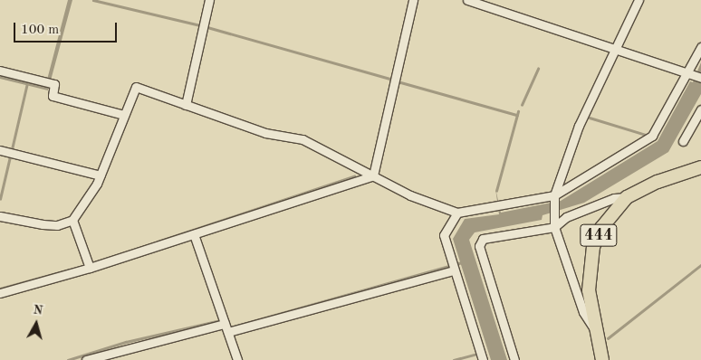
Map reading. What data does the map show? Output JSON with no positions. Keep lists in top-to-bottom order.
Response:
{
  "streets": {
    "highway": ["444"]
  },
  "scale_bar": "100 m",
  "north": "top"
}
